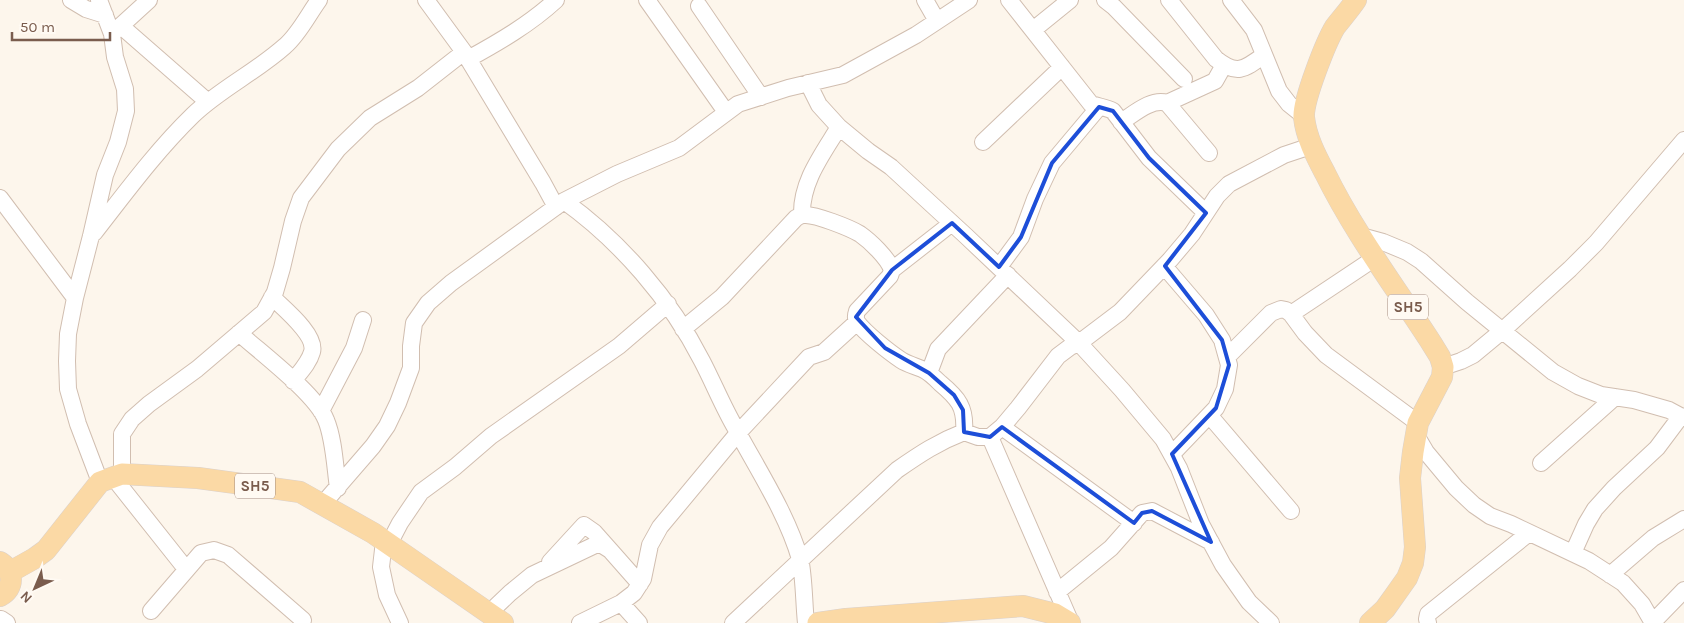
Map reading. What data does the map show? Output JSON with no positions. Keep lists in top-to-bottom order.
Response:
{
  "streets": {
    "main road": ["SH5"]
  },
  "scale_bar": "50 m",
  "north": "bottom left"
}
